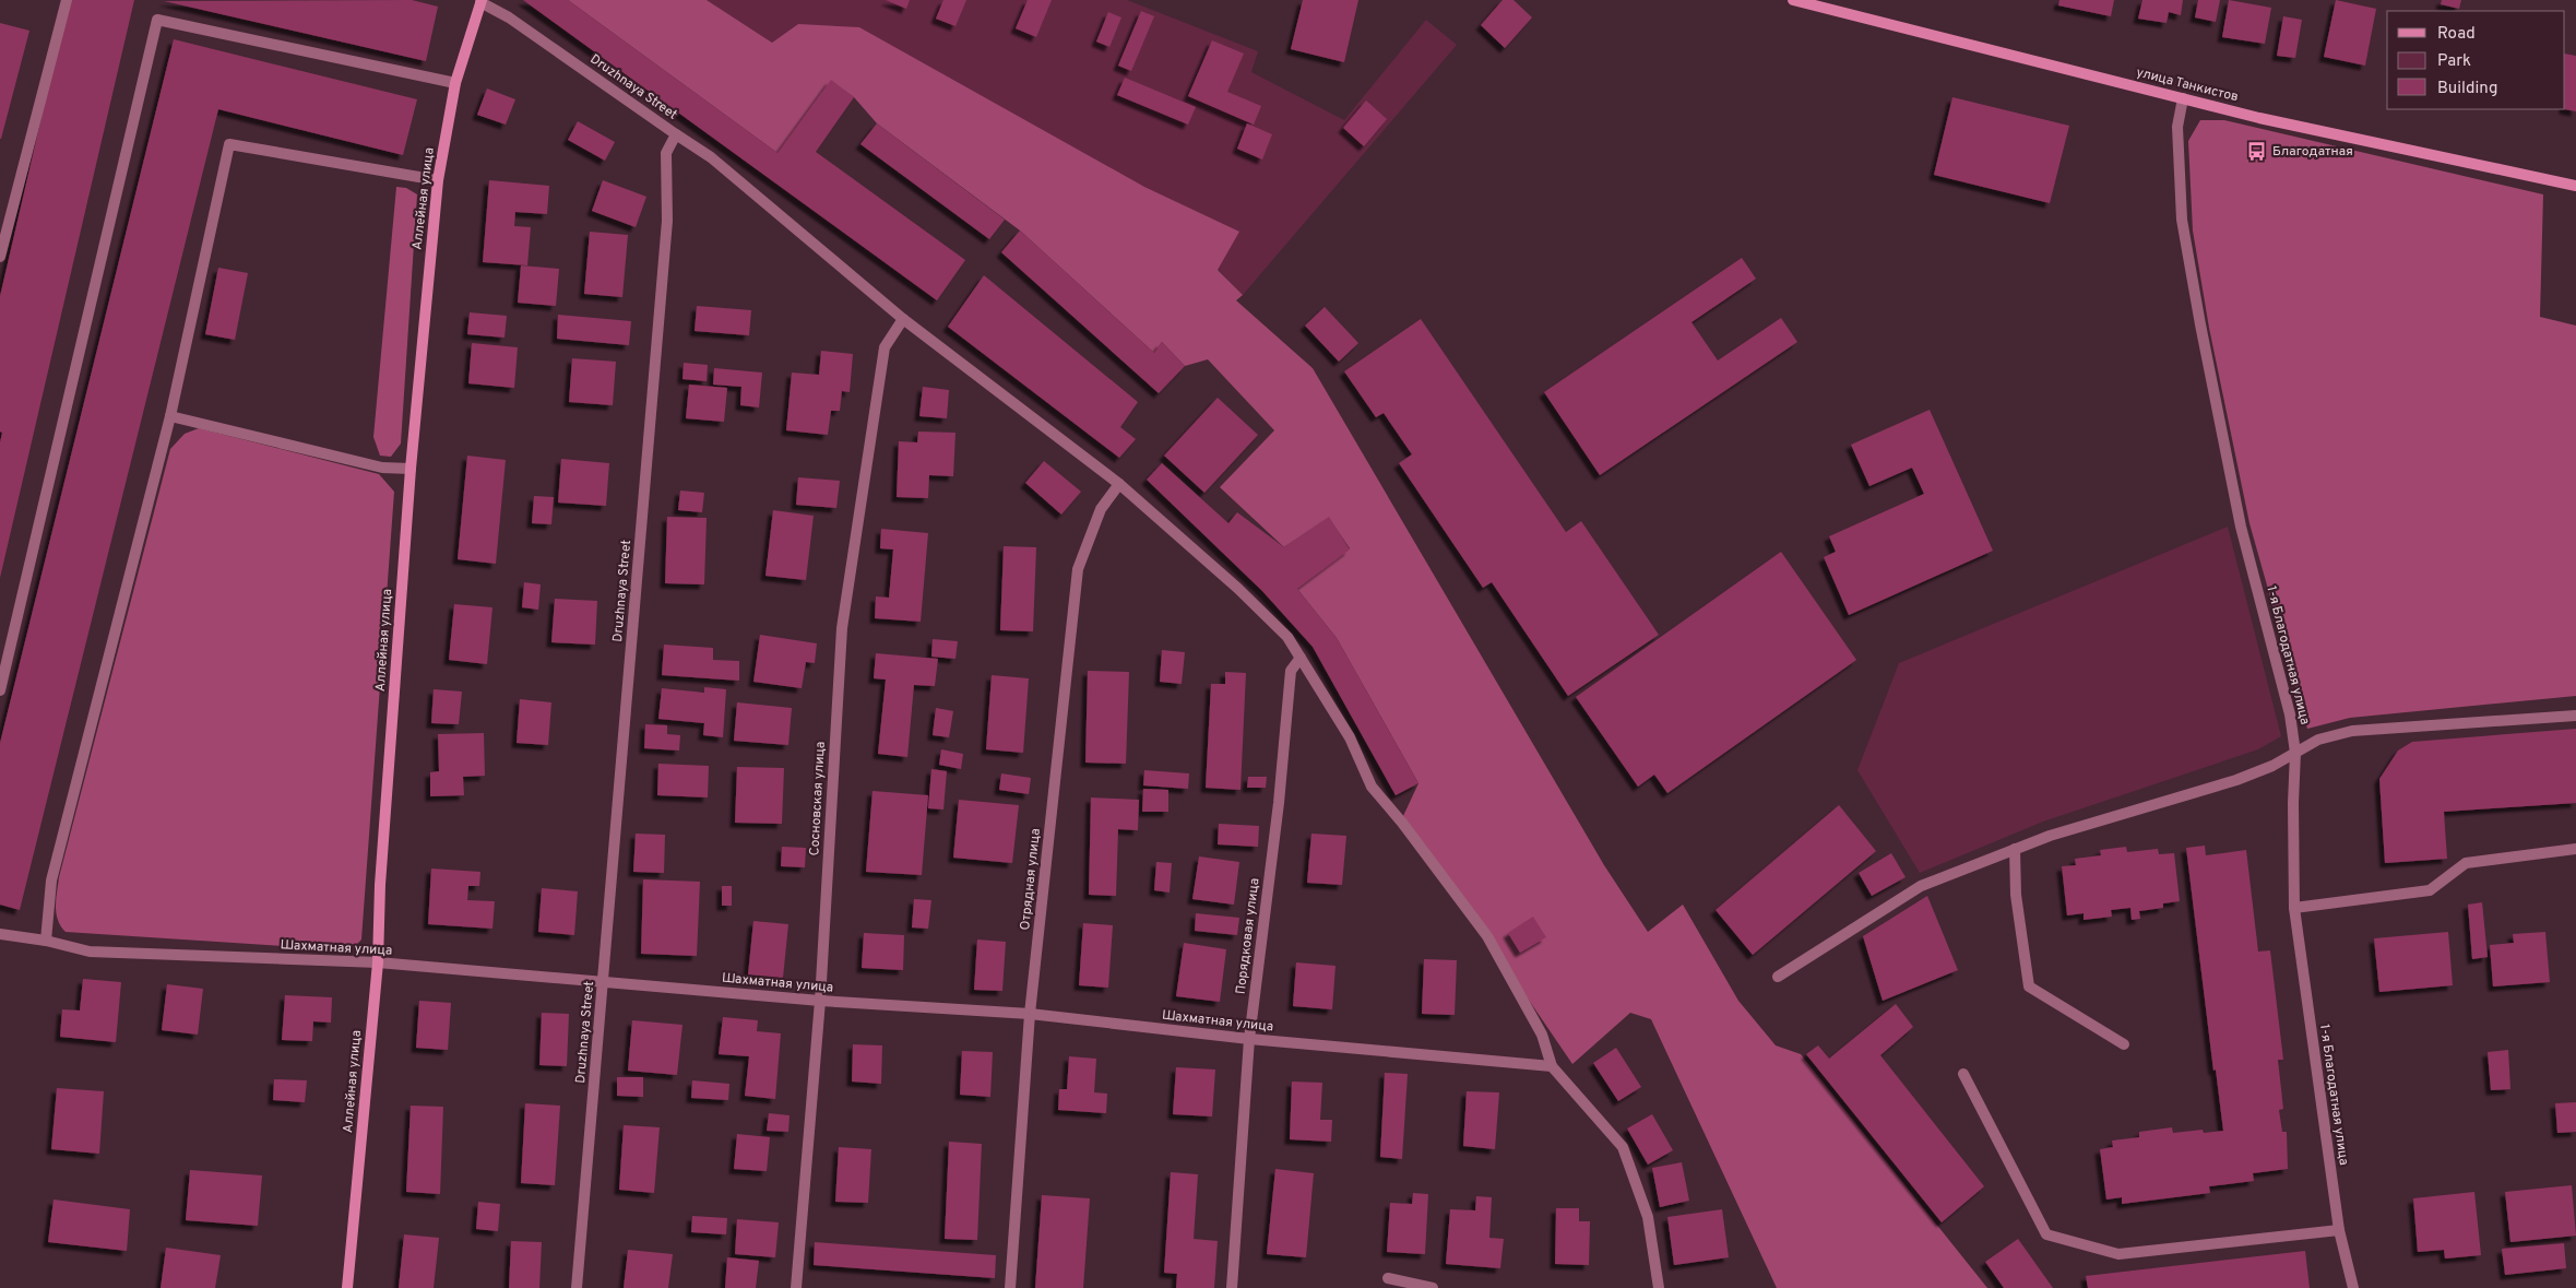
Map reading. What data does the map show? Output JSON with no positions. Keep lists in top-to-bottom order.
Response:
{
  "streets": {
    "street": [
      "улица Танкистов",
      "Druzhnaya Street",
      "Аллейная улица",
      "1-я Благодатная улица",
      "Сосновская улица",
      "Отрядная улица",
      "Порядковая улица",
      "Шахматная улица"
    ]
  },
  "crossings": [
    ["улица Танкистов", "1-я Благодатная улица"],
    ["Druzhnaya Street", "Аллейная улица"],
    ["Druzhnaya Street", "Шахматная улица"],
    ["Аллейная улица", "Шахматная улица"],
    ["Сосновская улица", "Шахматная улица"],
    ["Отрядная улица", "Шахматная улица"],
    ["Порядковая улица", "Шахматная улица"]
  ],
  "places": {
    "bus stop": ["Благодатная"]
  },
  "legend": ["Road", "Park", "Building"]
}
